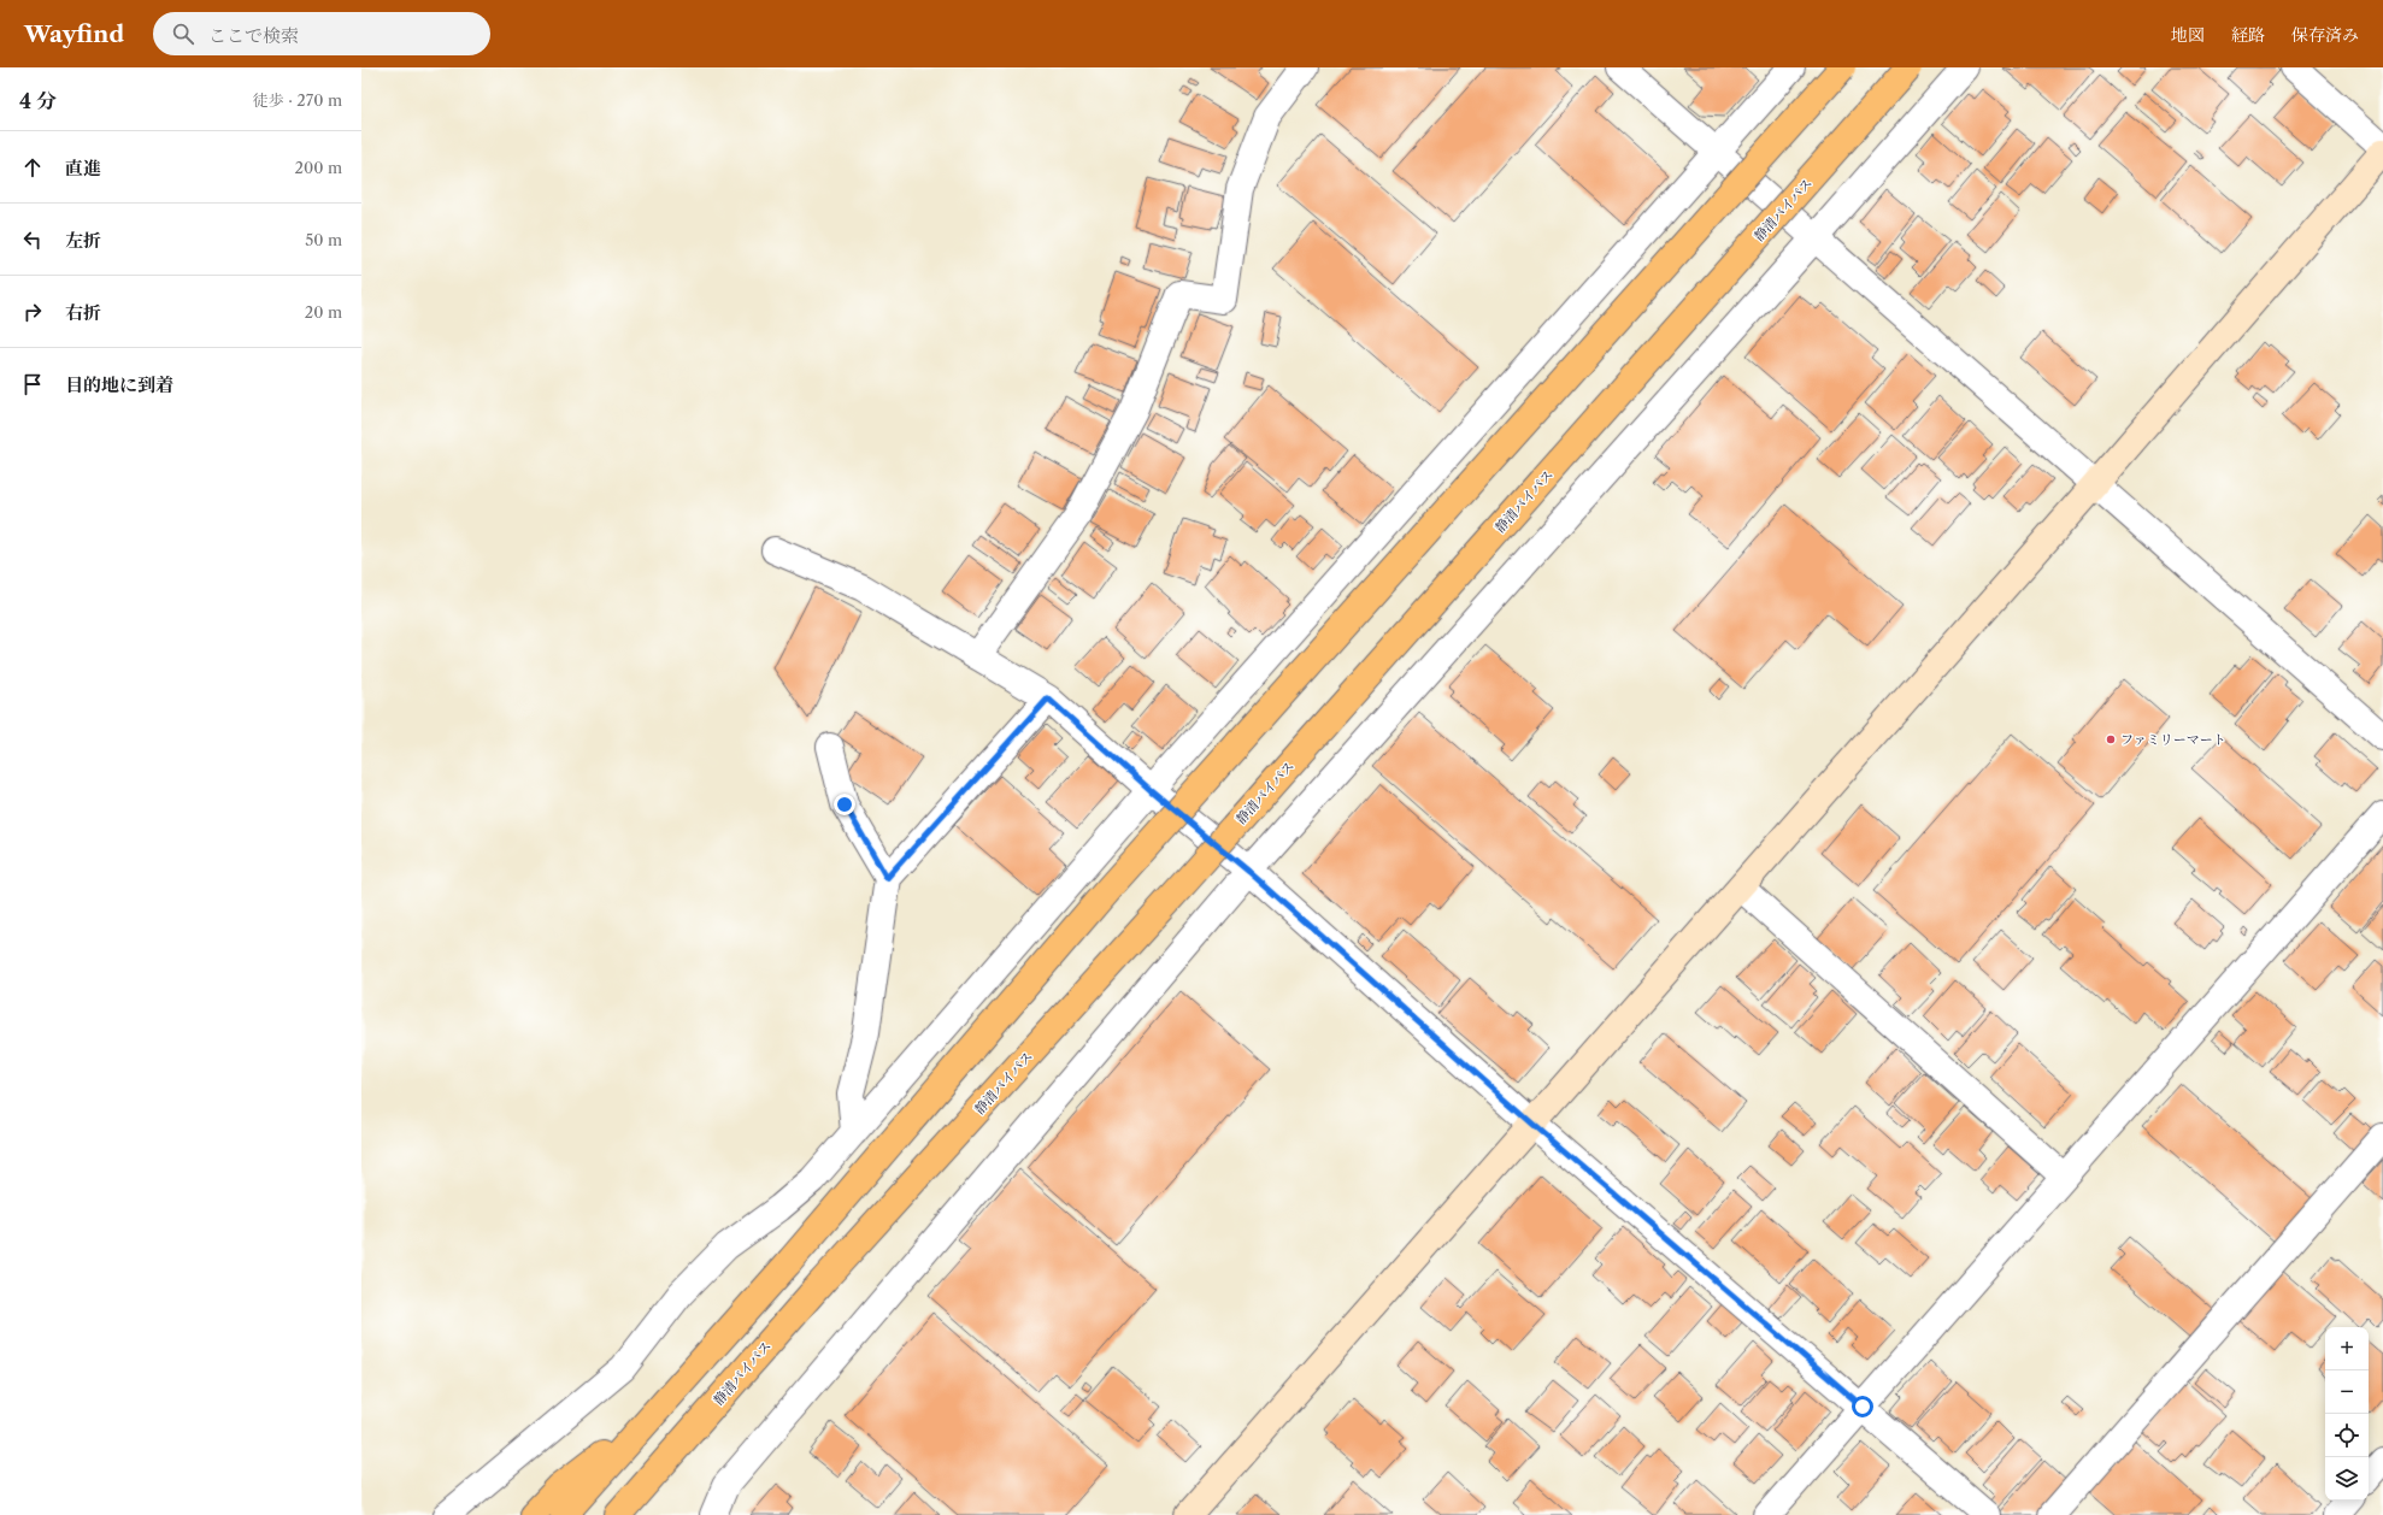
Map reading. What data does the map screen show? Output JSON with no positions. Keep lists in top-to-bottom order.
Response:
{
  "streets": {
    "highway": ["静清バイパス"]
  },
  "places": ["ファミリーマート"],
  "page": {
    "header": "Wayfind",
    "search": "ここで検索",
    "nav": ["地図", "経路", "保存済み"],
    "heading": ["4 分", "徒歩 · 270 m"],
    "list": [
      ["直進", "200 m"],
      ["左折", "50 m"],
      ["右折", "20 m"],
      "目的地に到着"
    ],
    "map_buttons": ["+", "−"]
  }
}
